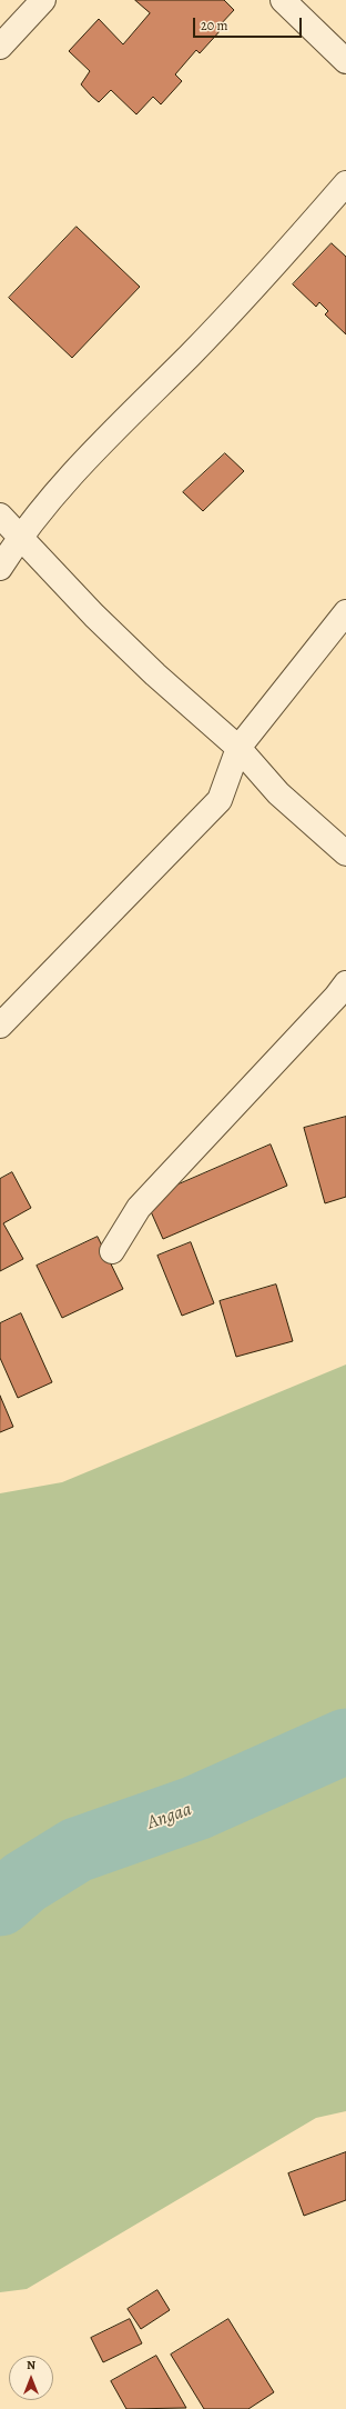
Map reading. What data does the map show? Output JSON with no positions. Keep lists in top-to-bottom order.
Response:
{
  "water": ["Angaa"],
  "scale_bar": "20 m",
  "north": "top"
}
